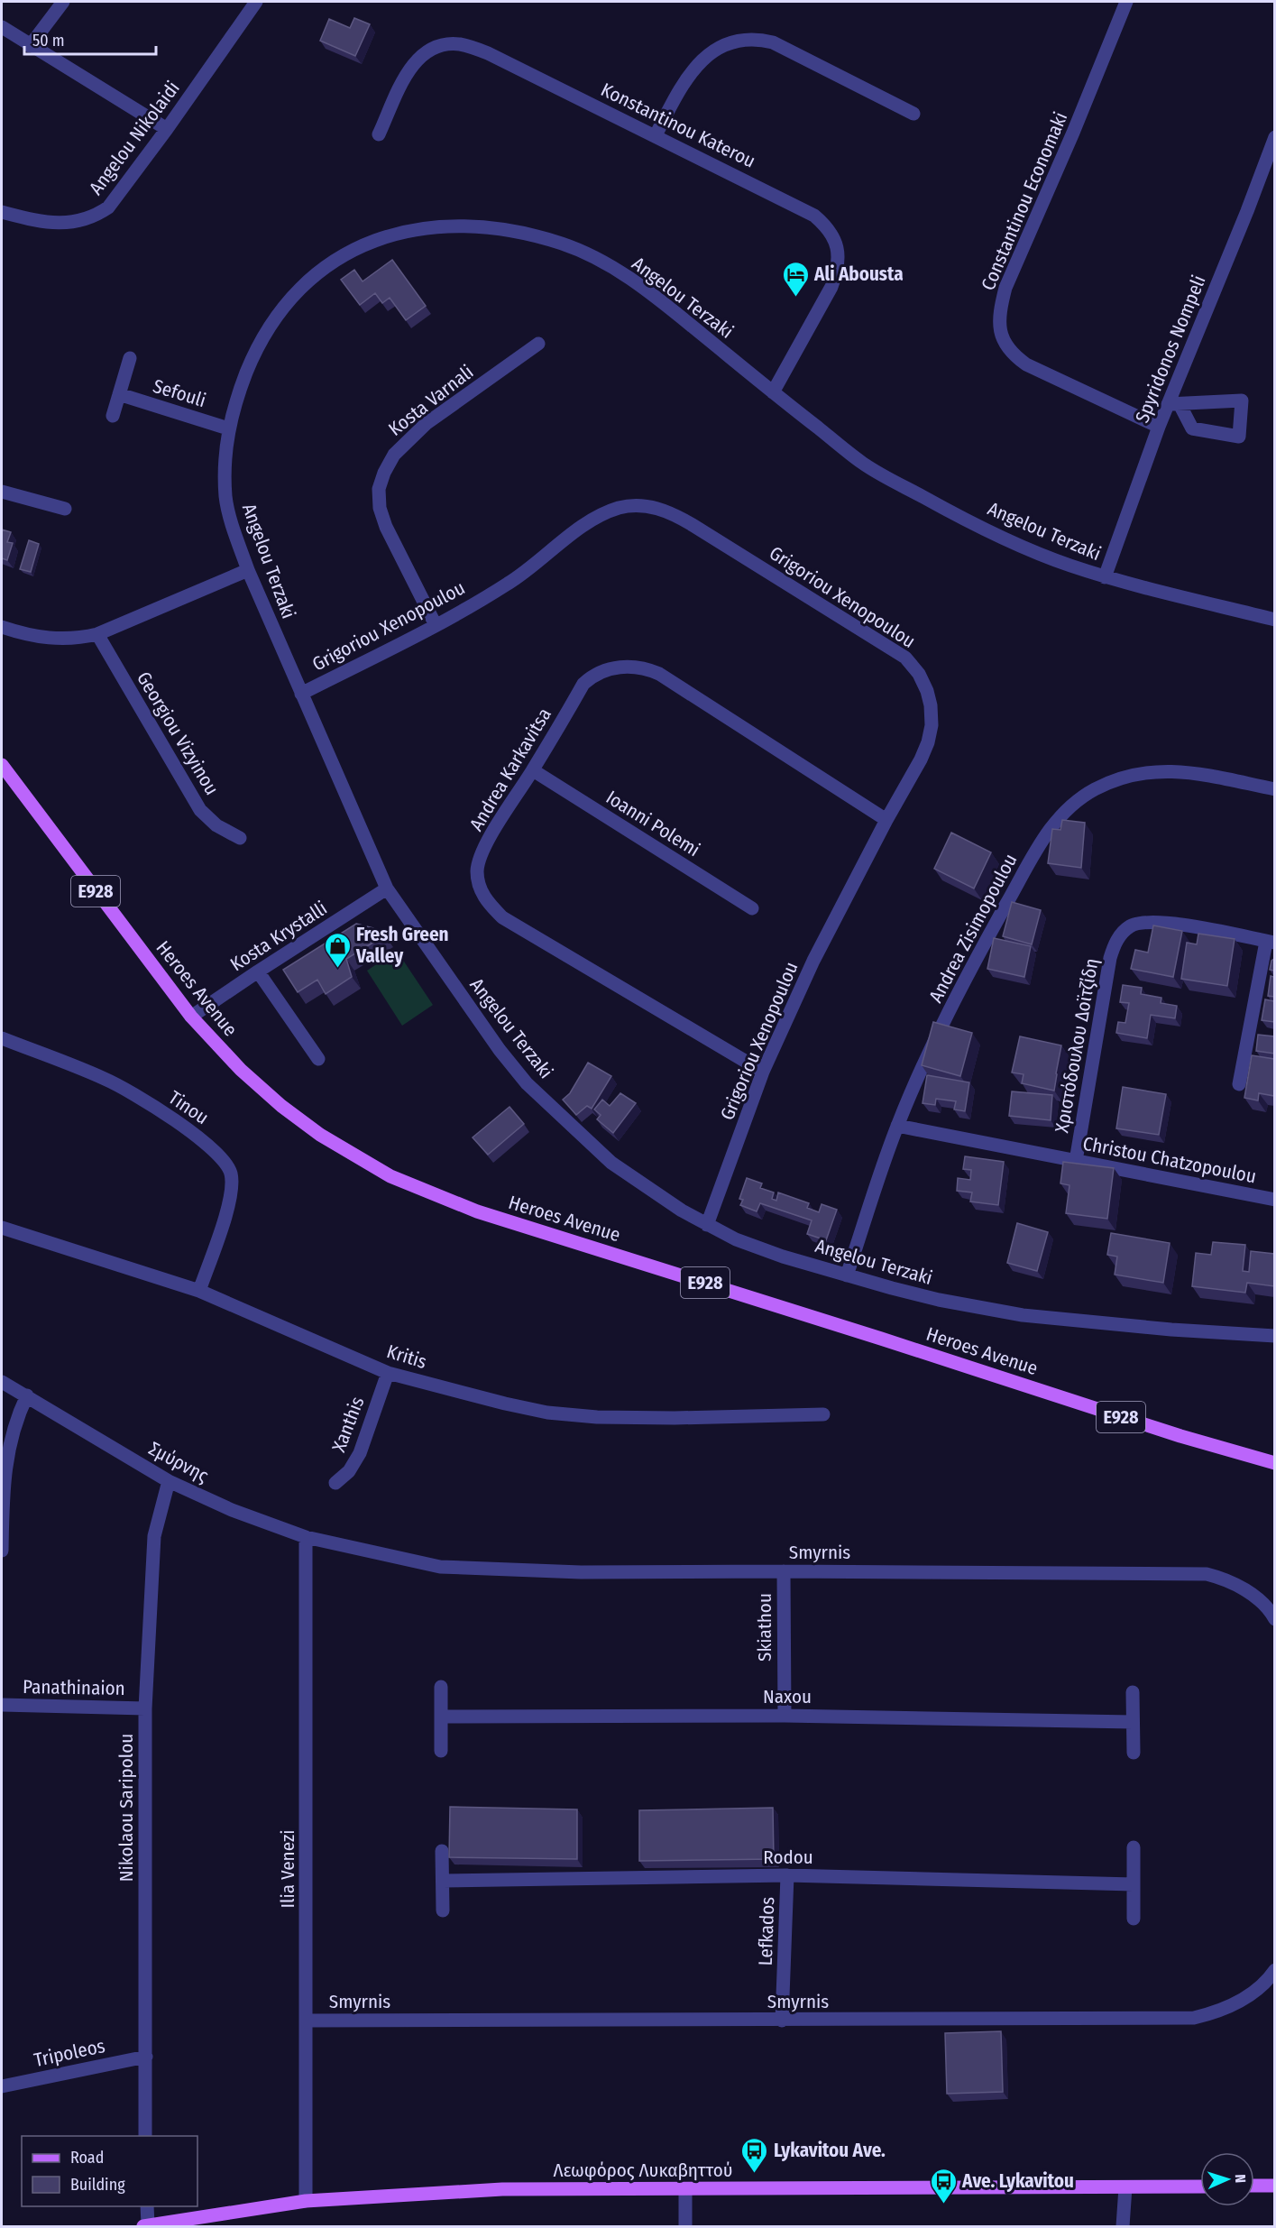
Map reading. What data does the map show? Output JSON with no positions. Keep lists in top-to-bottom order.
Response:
{
  "streets": {
    "main road": ["E928", "Heroes Avenue", "Λεωφόρος Λυκαβηττού"],
    "street": [
      "Konstantinou Katerou",
      "Angelou Nikolaidi",
      "Constantinou Economaki",
      "Angelou Terzaki",
      "Spyridonos Nompeli",
      "Sefouli",
      "Kosta Varnali",
      "Grigoriou Xenopoulou",
      "Georgiou Vizyinou",
      "Andrea Karkavitsa",
      "Ioanni Polemi",
      "Andrea Zisimopoulou",
      "Kosta Krystalli",
      "Χριστόδουλου Δοϊτζίδη",
      "Tinou",
      "Christou Chatzopoulou",
      "Kritis",
      "Xanthis",
      "Σμύρνης",
      "Smyrnis",
      "Skiathou",
      "Panathinaion",
      "Naxou",
      "Nikolaou Saripolou",
      "Rodou",
      "Ilia Venezi",
      "Lefkados",
      "Tripoleos"
    ]
  },
  "crossings": [
    ["Konstantinou Katerou", "Angelou Terzaki"],
    ["Constantinou Economaki", "Spyridonos Nompeli"],
    ["Angelou Terzaki", "Spyridonos Nompeli"],
    ["Angelou Terzaki", "Sefouli"],
    ["Angelou Terzaki", "Grigoriou Xenopoulou"],
    ["Angelou Terzaki", "Andrea Zisimopoulou"],
    ["Angelou Terzaki", "Kosta Krystalli"],
    ["Kosta Varnali", "Grigoriou Xenopoulou"],
    ["Grigoriou Xenopoulou", "Andrea Karkavitsa"],
    ["Andrea Karkavitsa", "Ioanni Polemi"],
    ["Andrea Zisimopoulou", "Christou Chatzopoulou"],
    ["Kosta Krystalli", "Heroes Avenue"],
    ["Χριστόδουλου Δοϊτζίδη", "Christou Chatzopoulou"],
    ["Tinou", "Kritis"],
    ["Kritis", "Xanthis"],
    ["Σμύρνης", "Smyrnis"],
    ["Σμύρνης", "Nikolaou Saripolou"],
    ["Σμύρνης", "Ilia Venezi"],
    ["Smyrnis", "Skiathou"],
    ["Smyrnis", "Ilia Venezi"],
    ["Smyrnis", "Lefkados"],
    ["Skiathou", "Naxou"],
    ["Panathinaion", "Nikolaou Saripolou"],
    ["Nikolaou Saripolou", "Tripoleos"],
    ["Rodou", "Lefkados"],
    ["Ilia Venezi", "Λεωφόρος Λυκαβηττού"]
  ],
  "places": {
    "hotel": ["Ali Abousta"],
    "shop": ["Fresh Green Valley"],
    "bus stop": ["Lykavitou Ave.", "Ave. Lykavitou"]
  },
  "legend": ["Road", "Building"],
  "scale_bar": "50 m",
  "north": "right"
}
